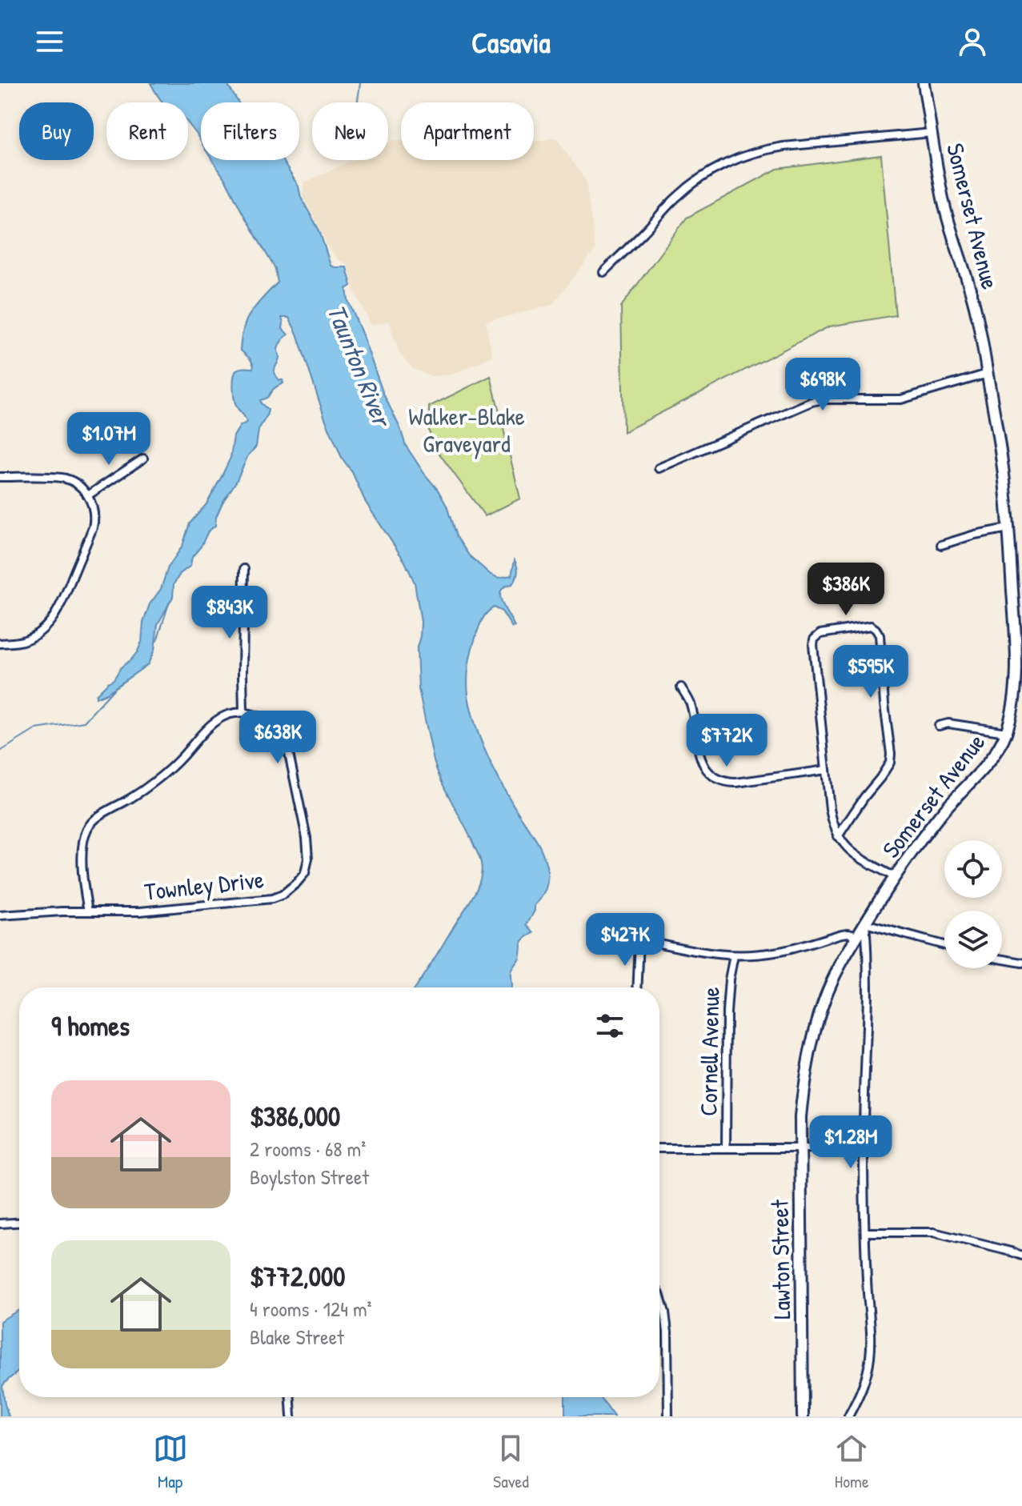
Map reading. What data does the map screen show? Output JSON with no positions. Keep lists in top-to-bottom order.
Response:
{
  "streets": {
    "main road": ["Somerset Avenue", "Lawton Street"],
    "street": ["Townley Drive", "Cornell Avenue"]
  },
  "crossings": [
    ["Somerset Avenue", "Lawton Street"]
  ],
  "water": ["Taunton River"],
  "parks": ["Walker-Blake Graveyard"],
  "page": {
    "header": "Casavia",
    "chip": [
      "Buy",
      "Rent",
      "Filters",
      "New",
      "Apartment"
    ],
    "price": [
      "$698K",
      "$1.07M",
      "$386K",
      "$843K",
      "$595K",
      "$638K",
      "$772K",
      "$427K",
      "$1.28M"
    ],
    "heading": "9 homes",
    "list": [
      {
        "name": "$386,000",
        "note": "2 rooms · 68 m² · Boylston Street"
      },
      {
        "name": "$772,000",
        "note": "4 rooms · 124 m² · Blake Street"
      }
    ],
    "tabs": ["Map", "Saved", "Home"]
  }
}
